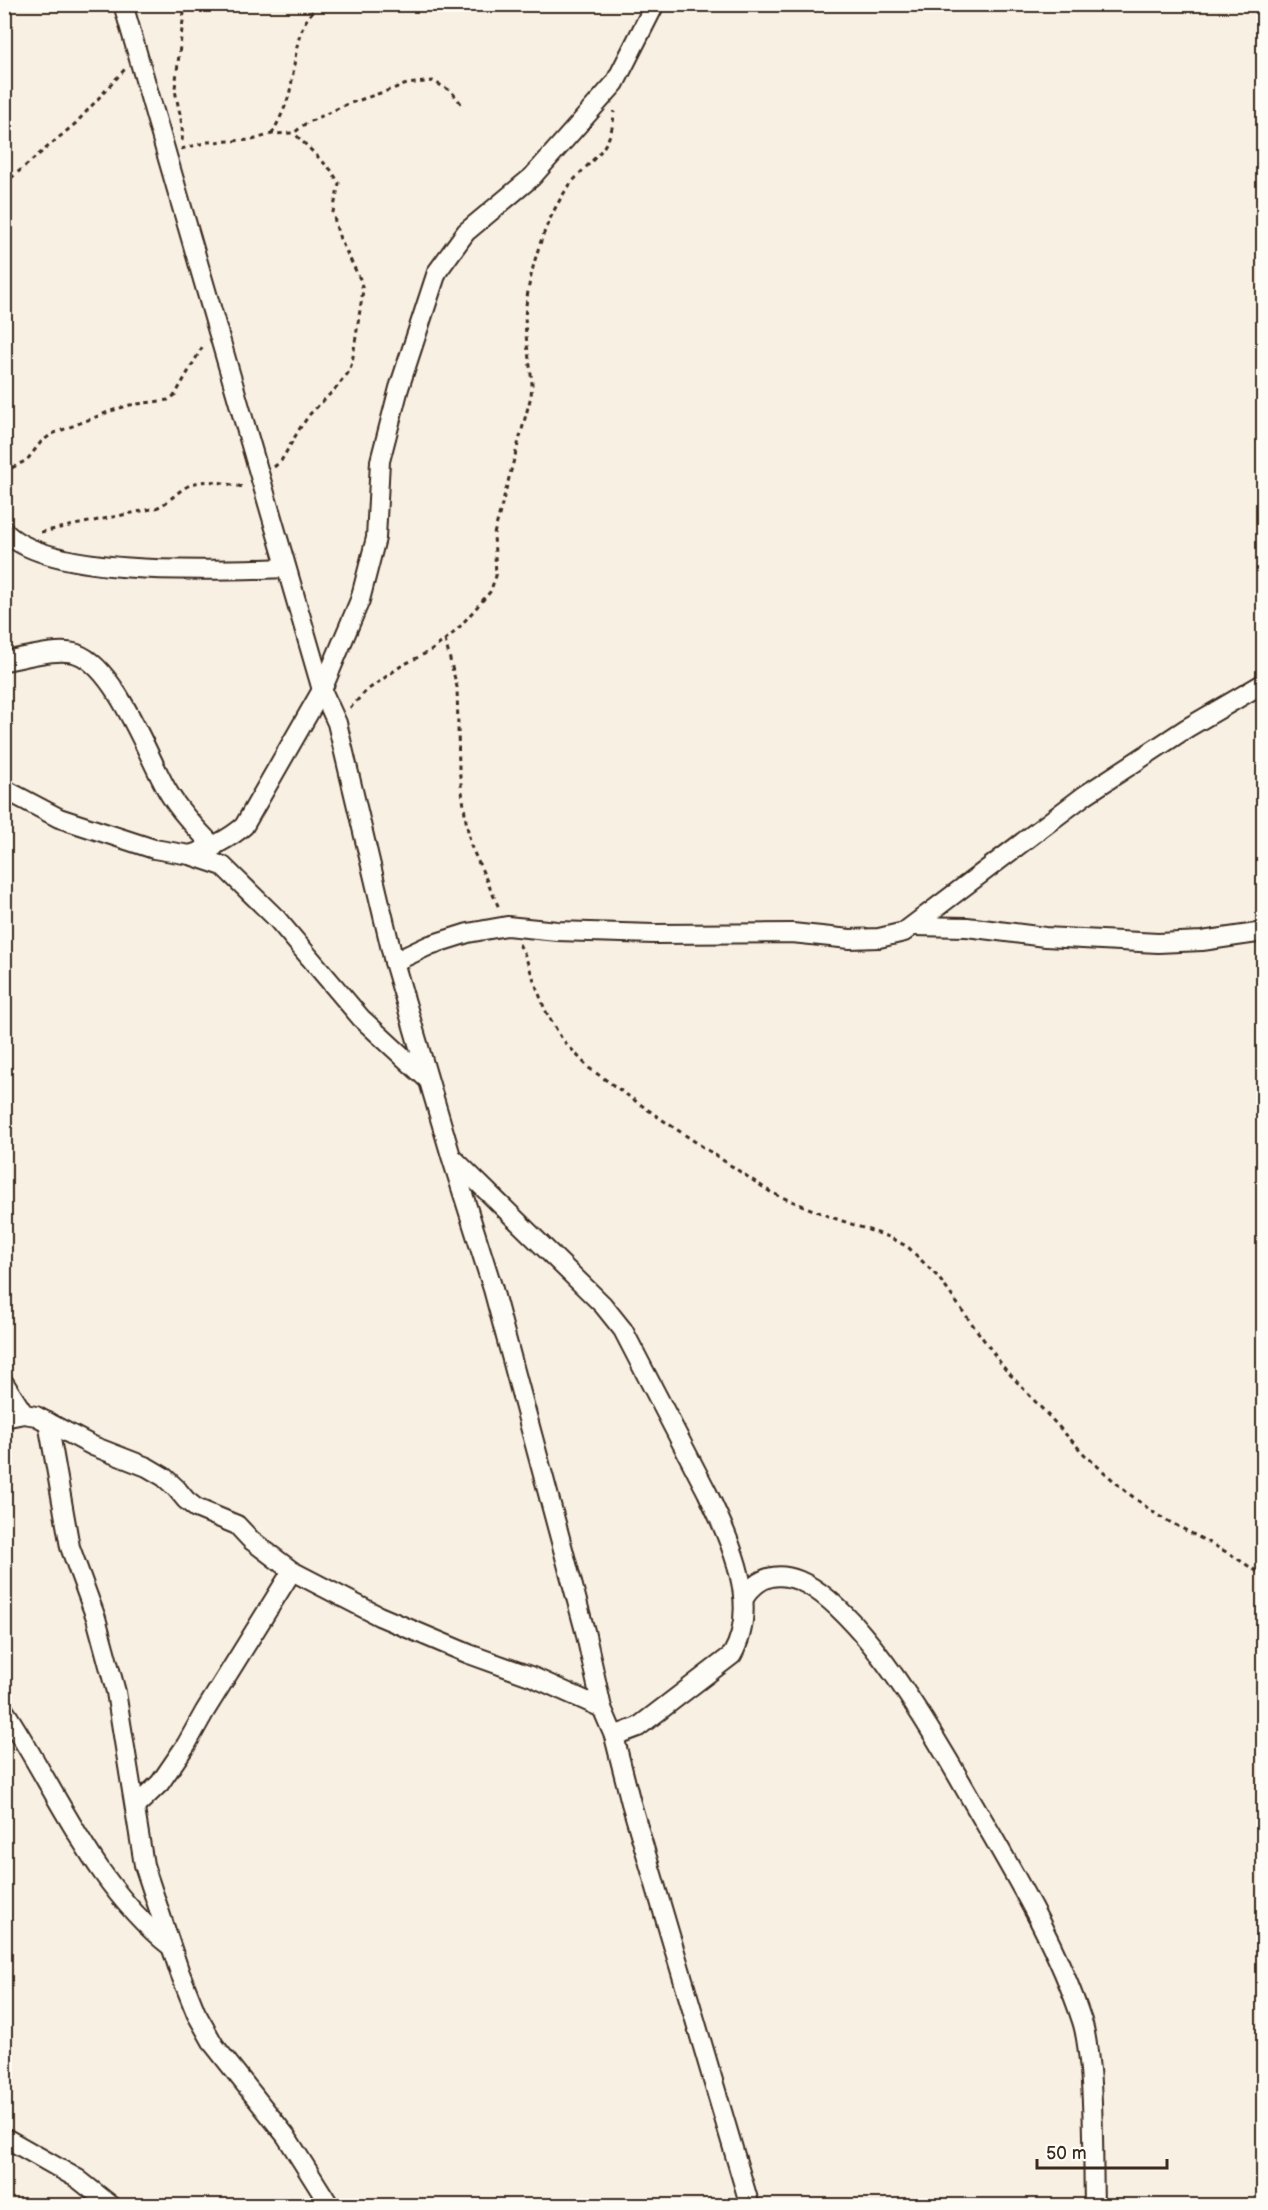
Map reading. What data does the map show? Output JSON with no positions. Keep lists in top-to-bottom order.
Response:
{
  "scale_bar": "50 m"
}
